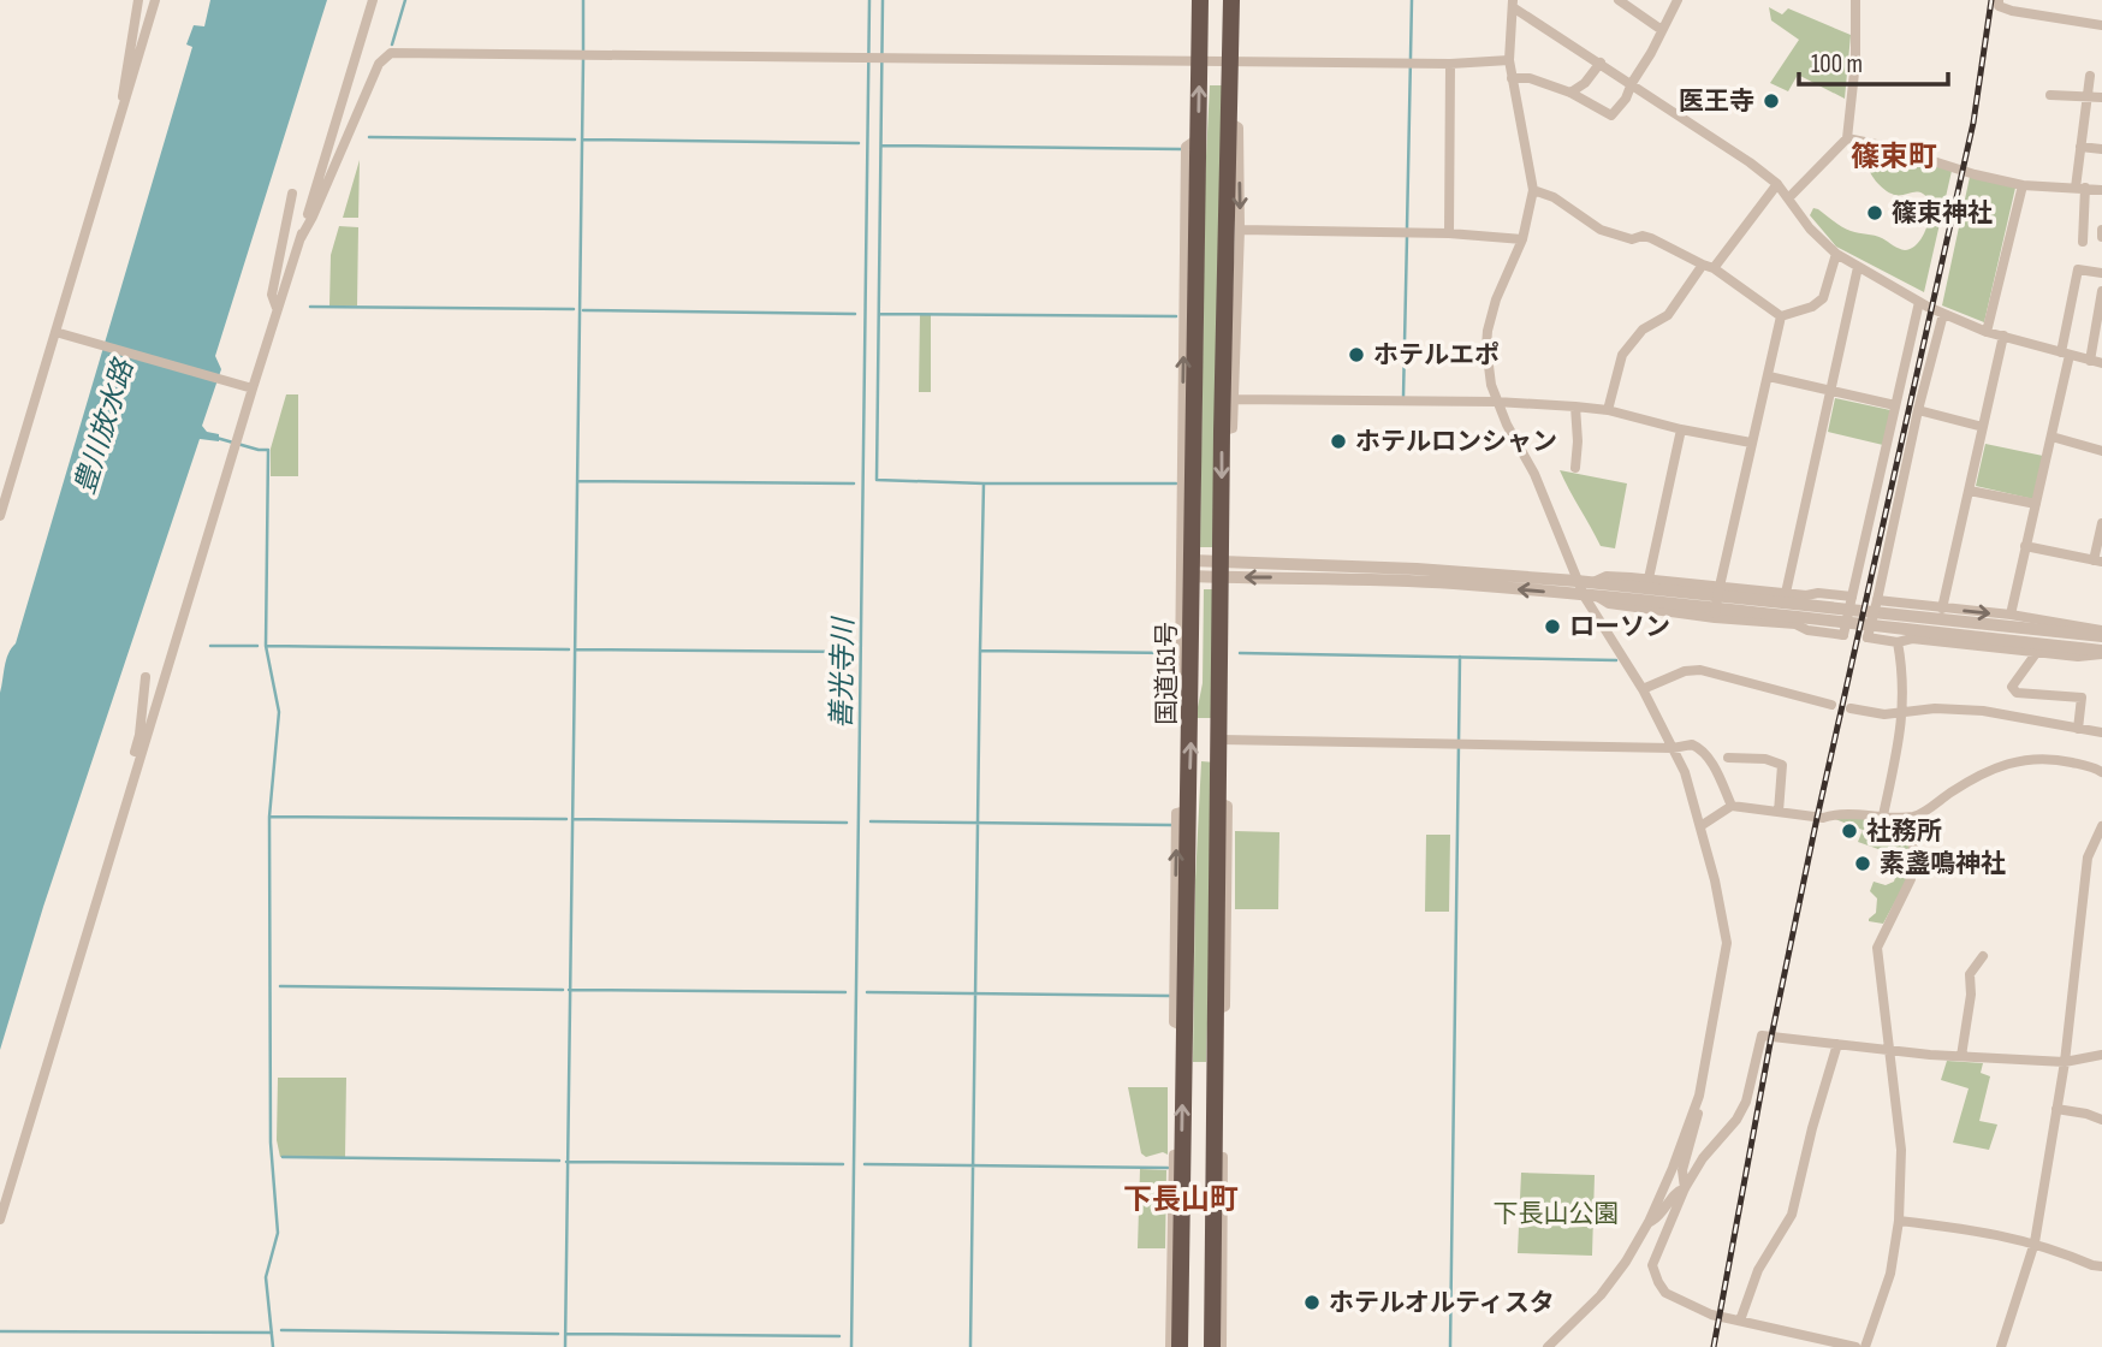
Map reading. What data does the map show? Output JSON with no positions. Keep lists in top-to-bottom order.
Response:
{
  "streets": {
    "highway": ["国道151号"]
  },
  "districts": ["篠束町", "下長山町"],
  "water": ["豊川放水路", "善光寺川"],
  "parks": ["下長山公園"],
  "places": [
    "医王寺",
    "篠束神社",
    "ホテルエポ",
    "ホテルロンシャン",
    "ローソン",
    "社務所",
    "素盞鳴神社",
    "ホテルオルティスタ"
  ],
  "scale_bar": "100 m"
}
